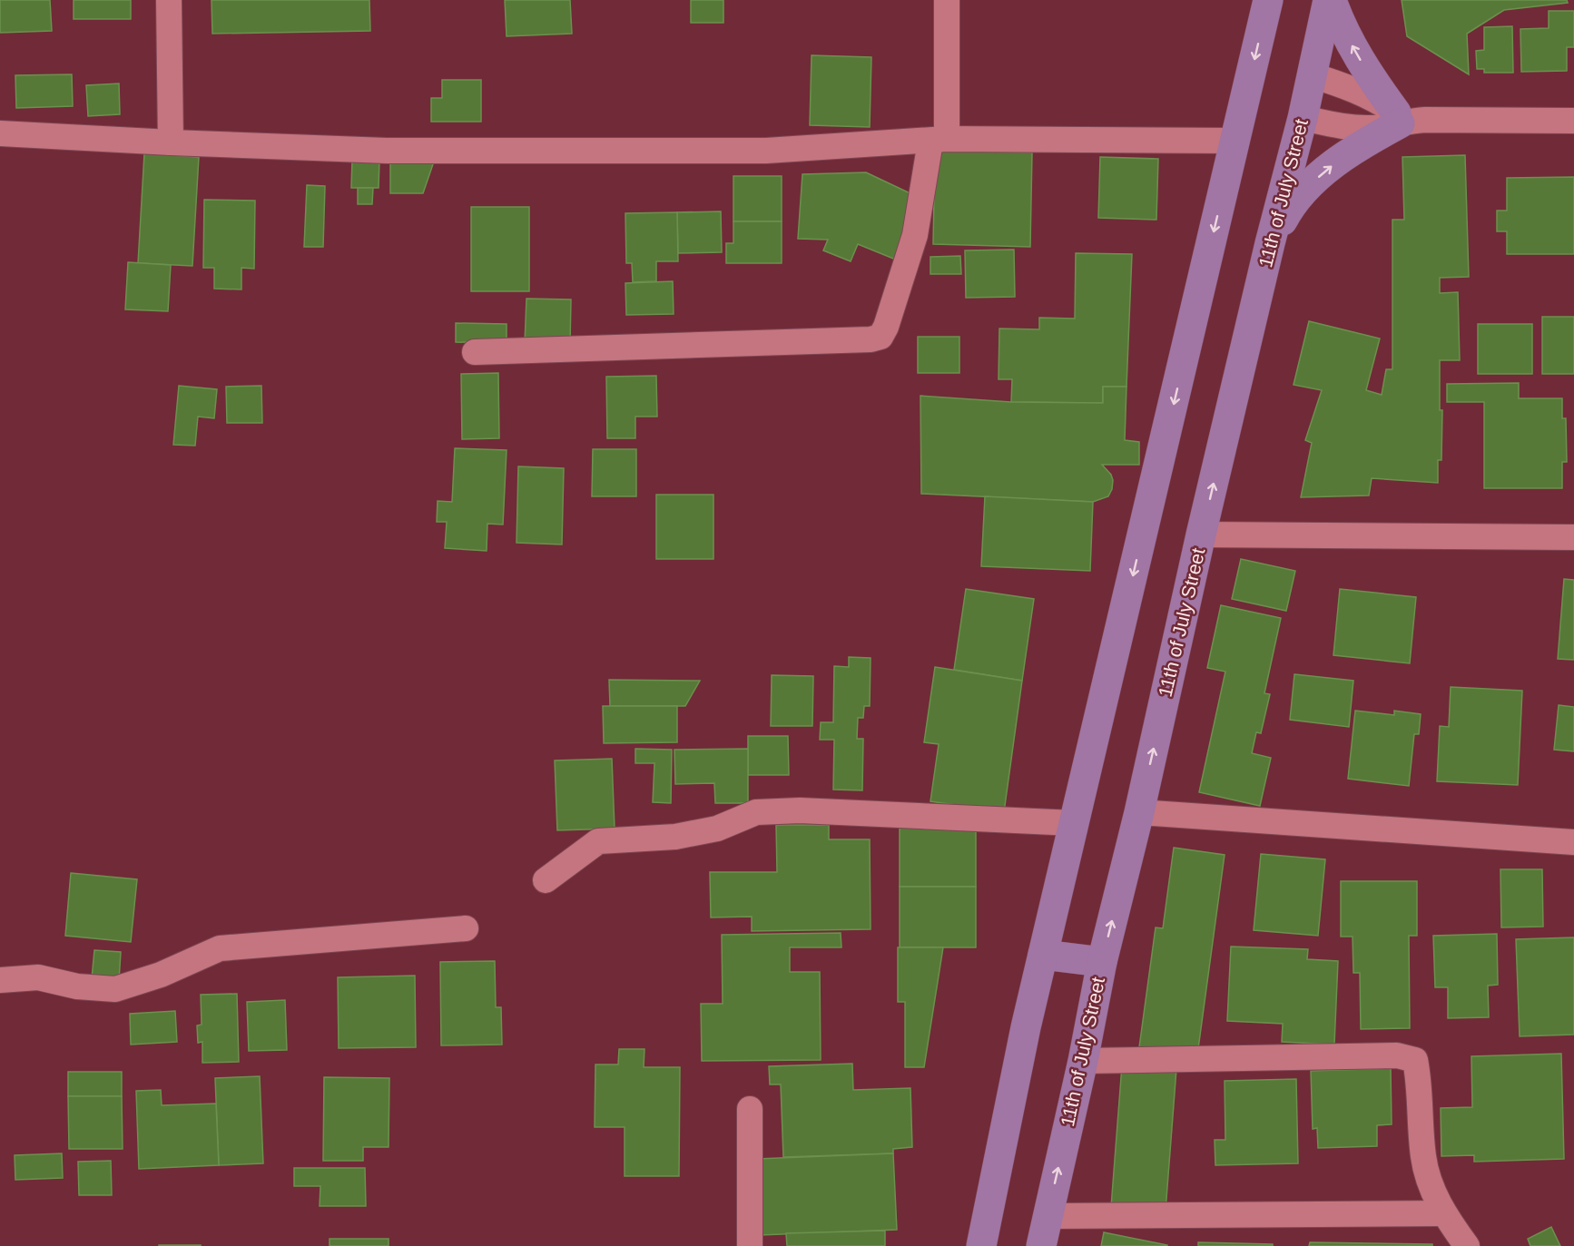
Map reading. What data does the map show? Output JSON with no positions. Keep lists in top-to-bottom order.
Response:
{
  "streets": {
    "highway": ["11th of July Street"]
  }
}
